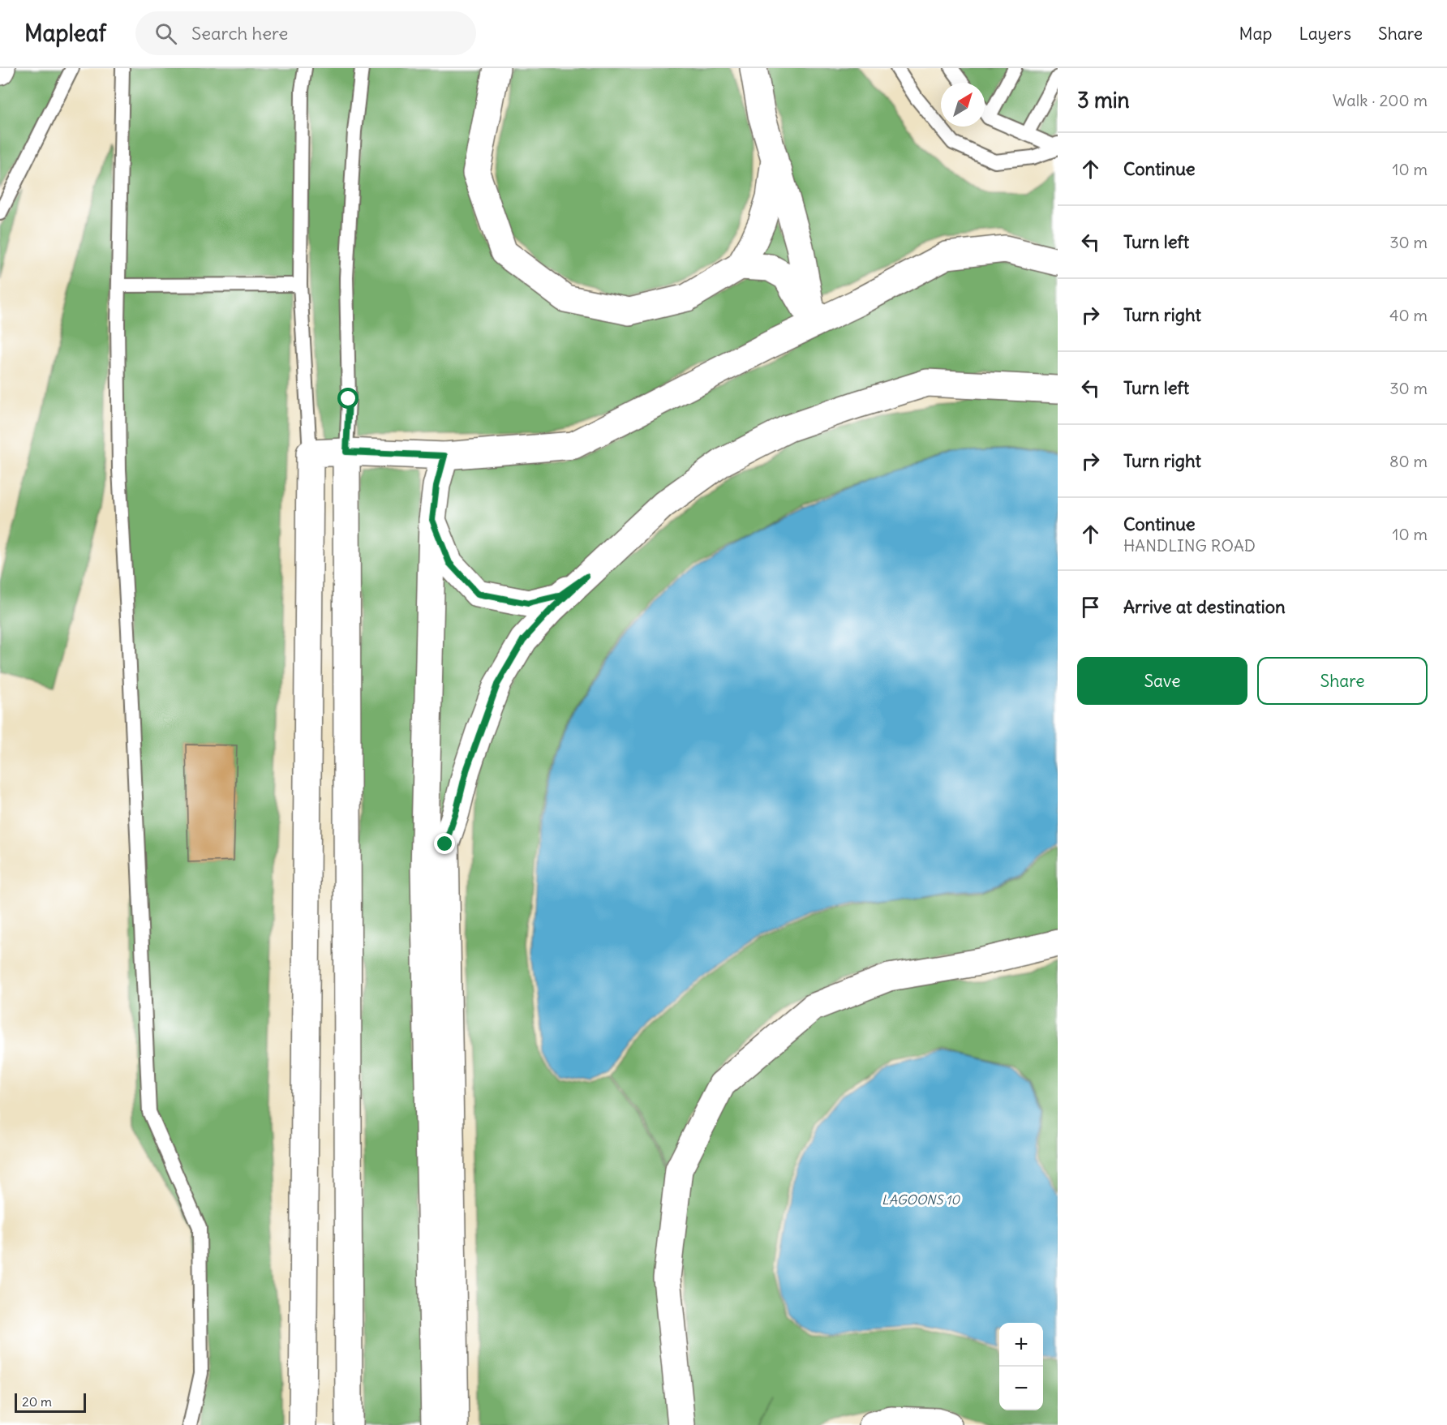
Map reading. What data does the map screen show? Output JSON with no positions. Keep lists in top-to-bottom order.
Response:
{
  "water": ["LAGOONS 10"],
  "scale_bar": "20 m",
  "north": "top right",
  "page": {
    "header": "Mapleaf",
    "search": "Search here",
    "nav": ["Map", "Layers", "Share"],
    "heading": ["3 min", "Walk · 200 m"],
    "list": [
      ["Continue", "10 m"],
      ["Turn left", "30 m"],
      ["Turn right", "40 m"],
      ["Turn left", "30 m"],
      ["Turn right", "80 m"],
      ["Continue", "HANDLING ROAD", "10 m"],
      "Arrive at destination"
    ],
    "buttons": ["Save", "Share"],
    "map_buttons": ["+", "−"],
    "scale": "20 m"
  }
}
